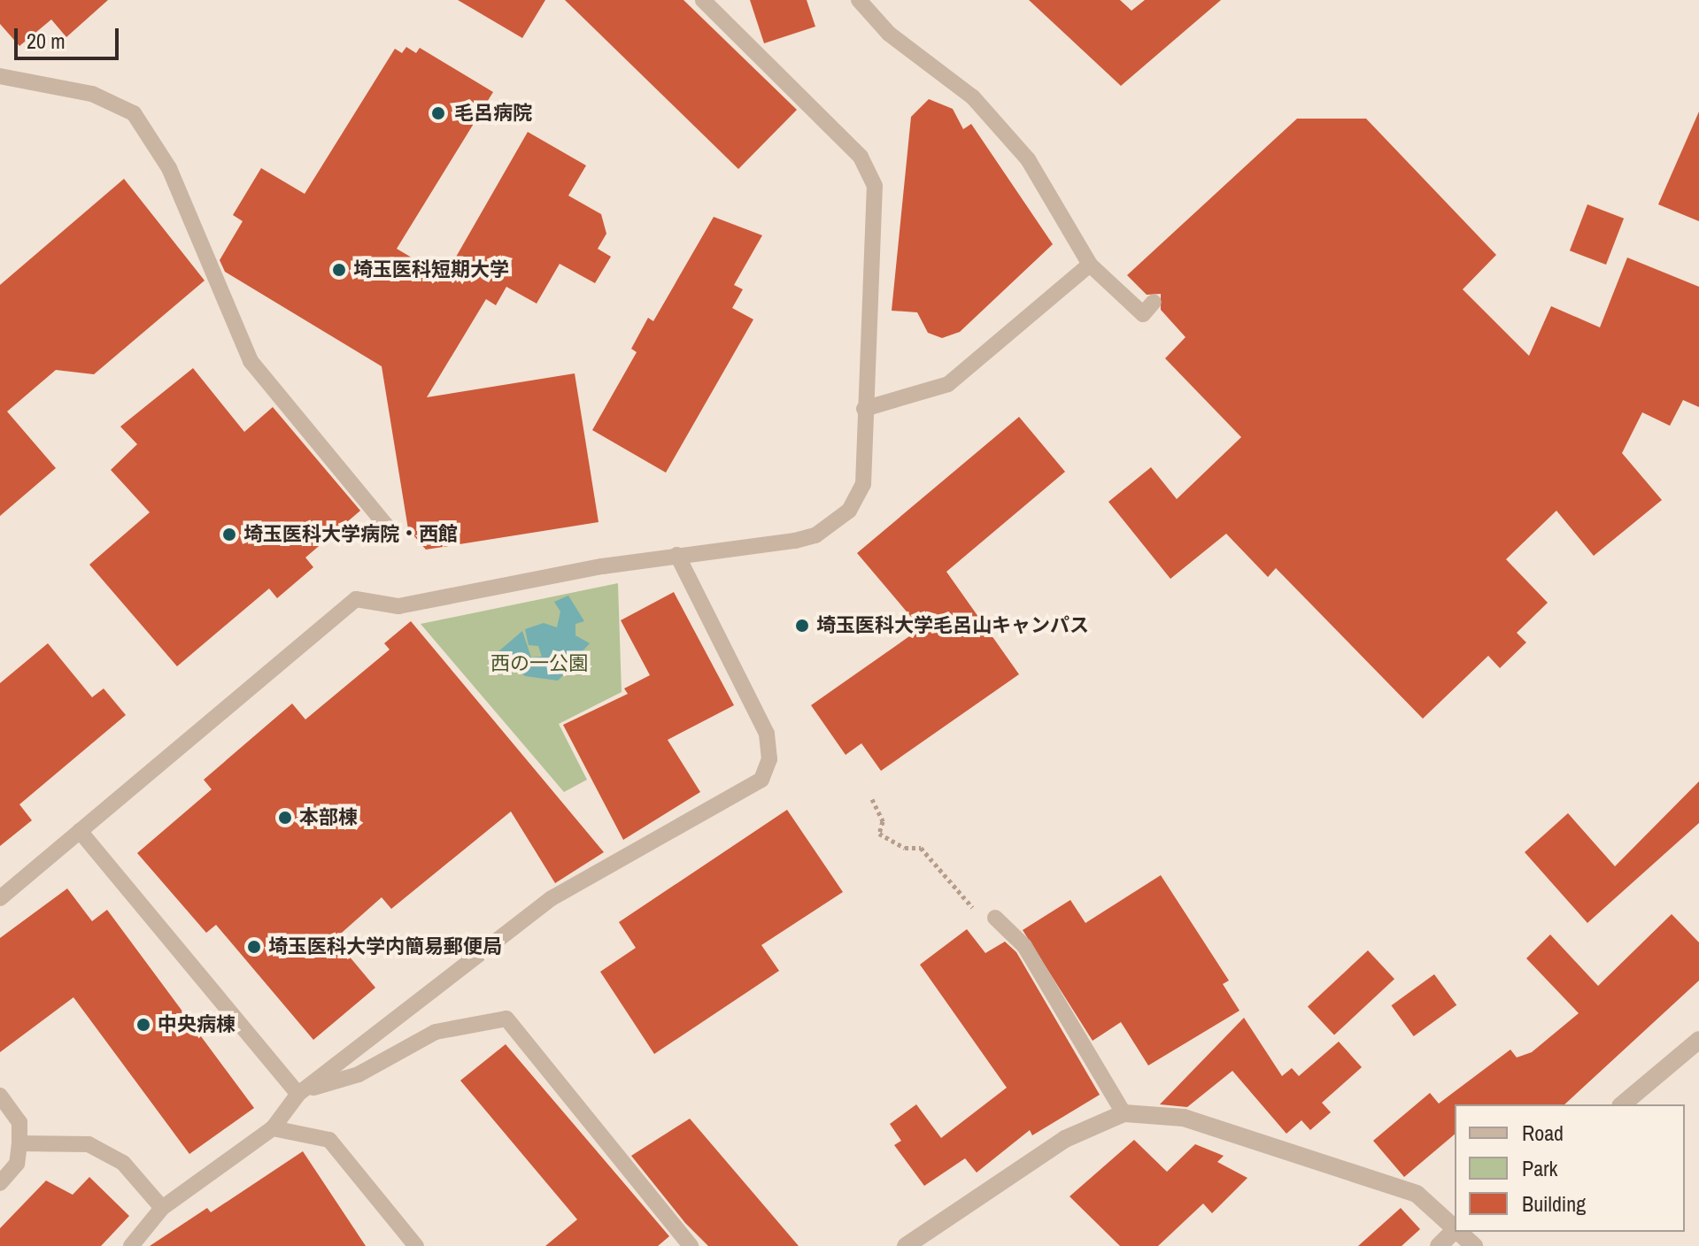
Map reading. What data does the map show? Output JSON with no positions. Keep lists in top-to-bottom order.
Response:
{
  "parks": ["西の一公園"],
  "places": [
    "毛呂病院",
    "埼玉医科短期大学",
    "埼玉医科大学病院・西館",
    "埼玉医科大学毛呂山キャンパス",
    "本部棟",
    "埼玉医科大学内簡易郵便局",
    "中央病棟"
  ],
  "legend": ["Road", "Park", "Building"],
  "scale_bar": "20 m"
}
